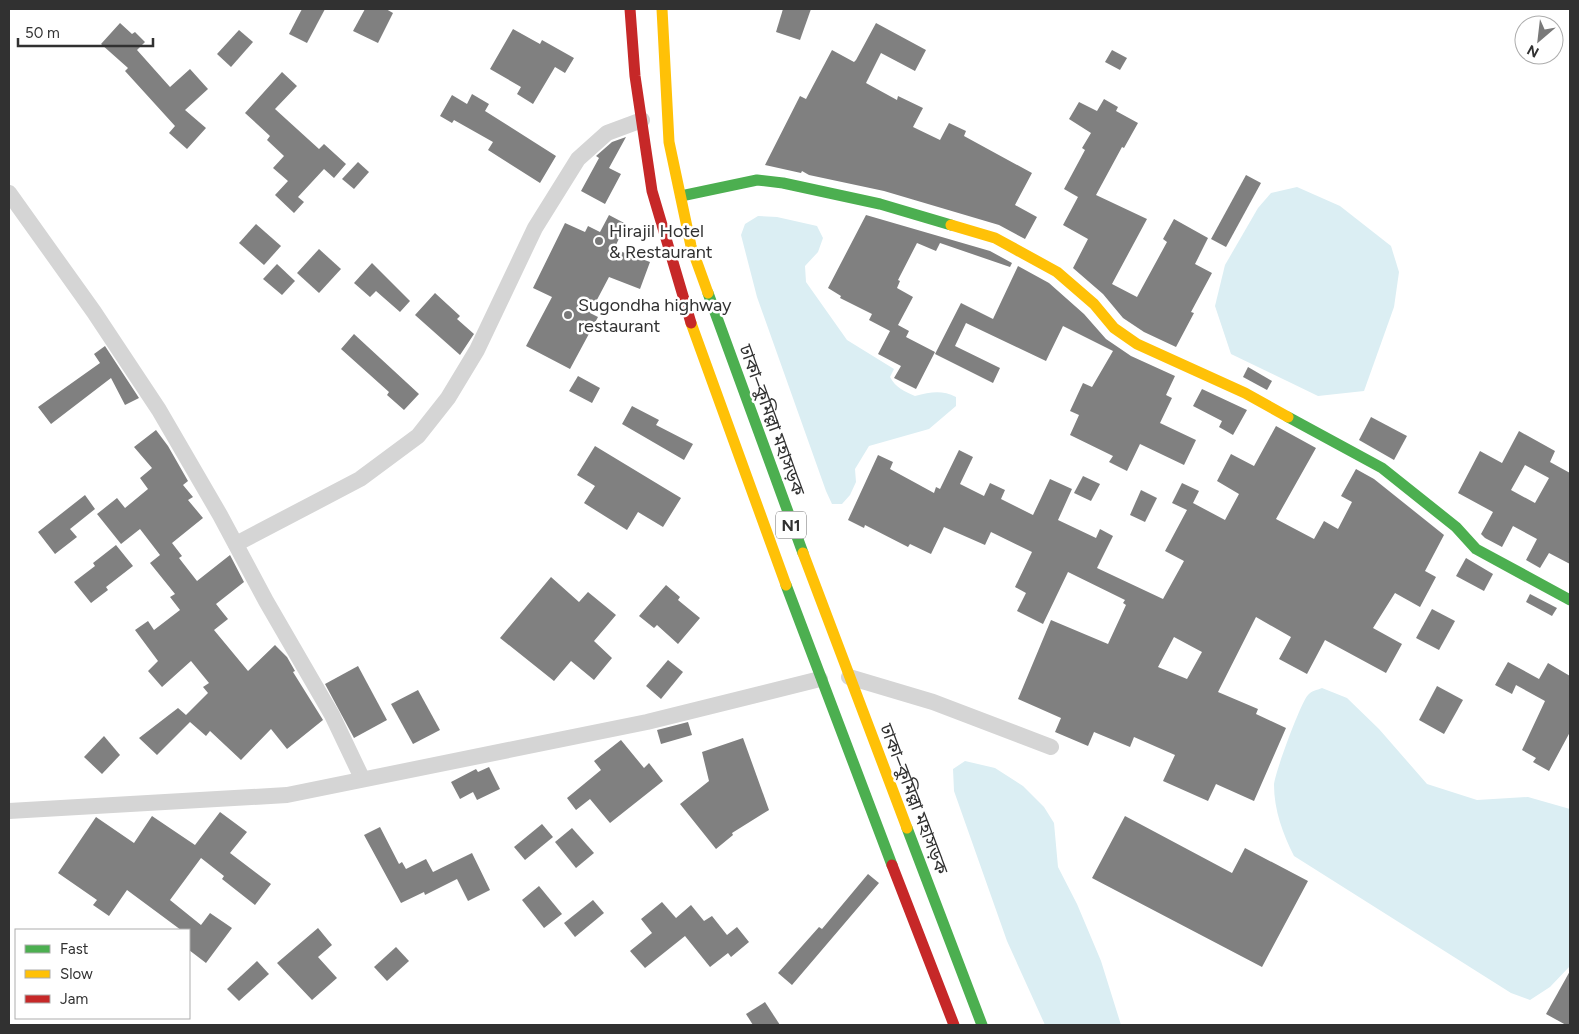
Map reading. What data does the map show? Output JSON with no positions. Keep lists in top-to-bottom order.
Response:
{
  "streets": {
    "main road": ["ঢাকা–কুমিল্লা মহাসড়ক", "N1"]
  },
  "places": ["Hirajil Hotel & Restaurant", "Sugondha highway restaurant"],
  "legend": ["Fast", "Slow", "Jam"],
  "scale_bar": "50 m",
  "north": "bottom left"
}
